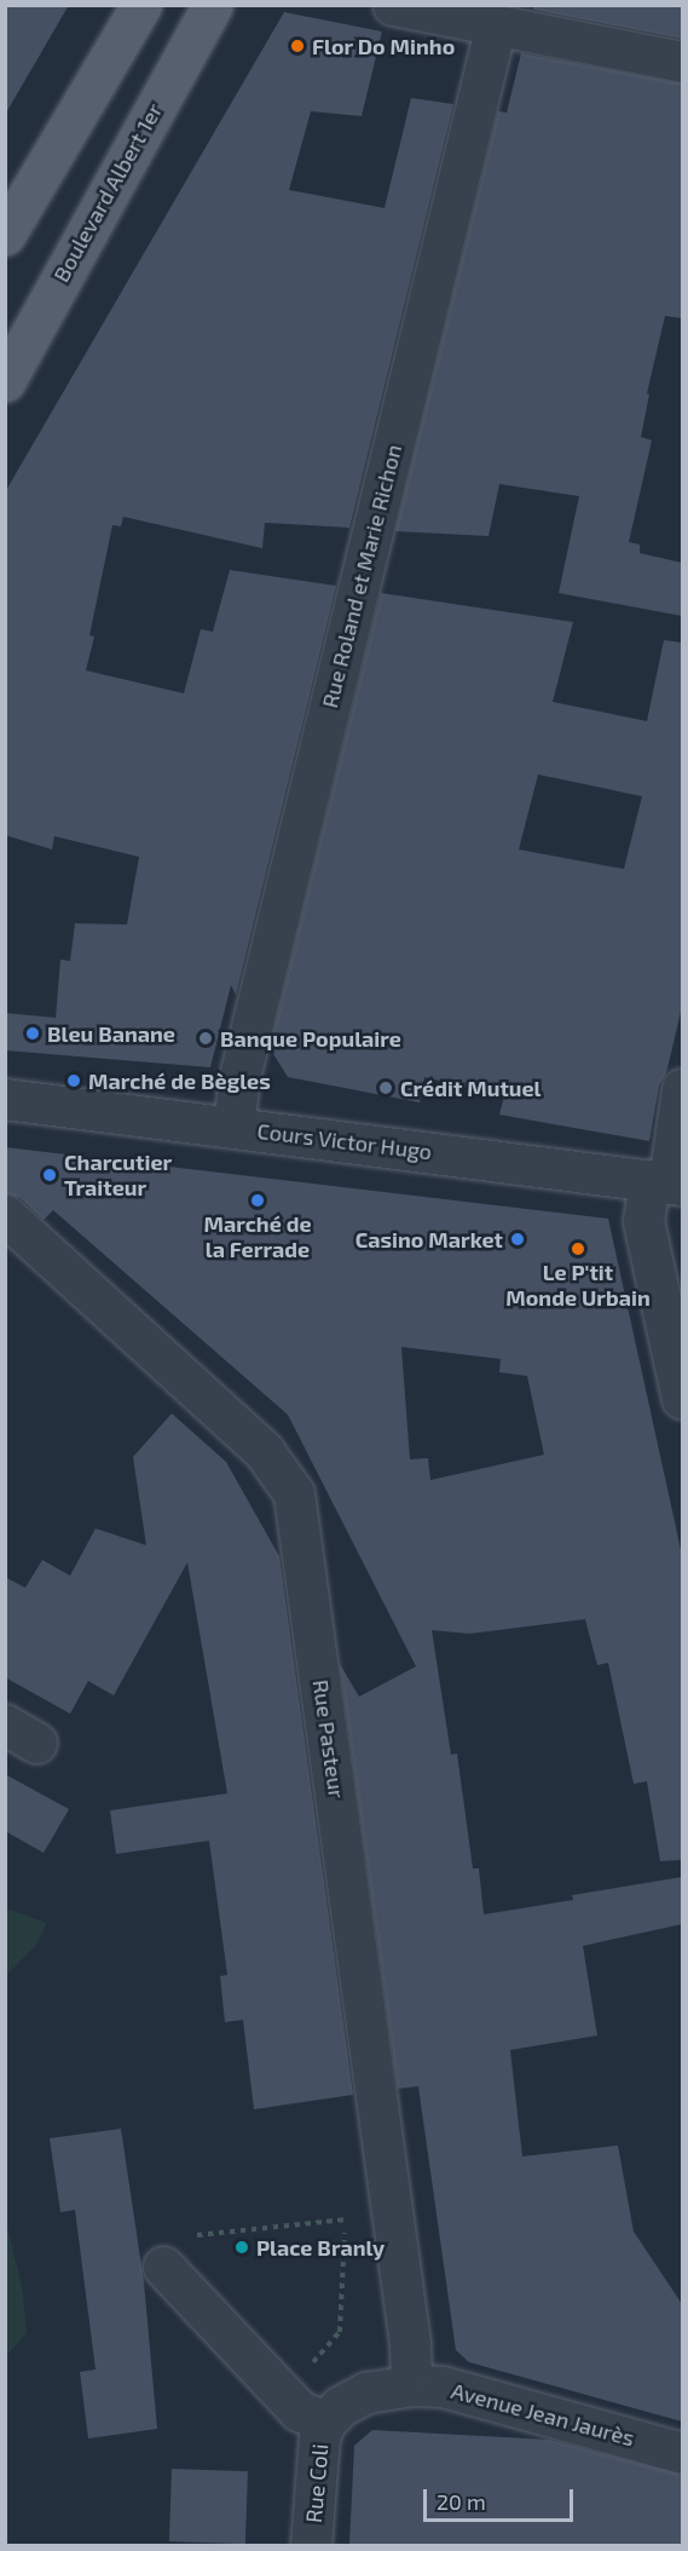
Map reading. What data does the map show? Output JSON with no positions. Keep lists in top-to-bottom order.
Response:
{
  "streets": {
    "main road": ["Boulevard Albert 1er"],
    "street": [
      "Rue Roland et Marie Richon",
      "Cours Victor Hugo",
      "Rue Pasteur",
      "Avenue Jean Jaurès",
      "Rue Coli"
    ]
  },
  "crossings": [
    ["Rue Roland et Marie Richon", "Cours Victor Hugo"],
    ["Rue Pasteur", "Avenue Jean Jaurès"],
    ["Avenue Jean Jaurès", "Rue Coli"]
  ],
  "places": [
    "Flor Do Minho",
    "Bleu Banane",
    "Banque Populaire",
    "Marché de Bègles",
    "Crédit Mutuel",
    "Charcutier Traiteur",
    "Marché de la Ferrade",
    "Casino Market",
    "Le P'tit Monde Urbain",
    "Place Branly"
  ],
  "scale_bar": "20 m"
}
